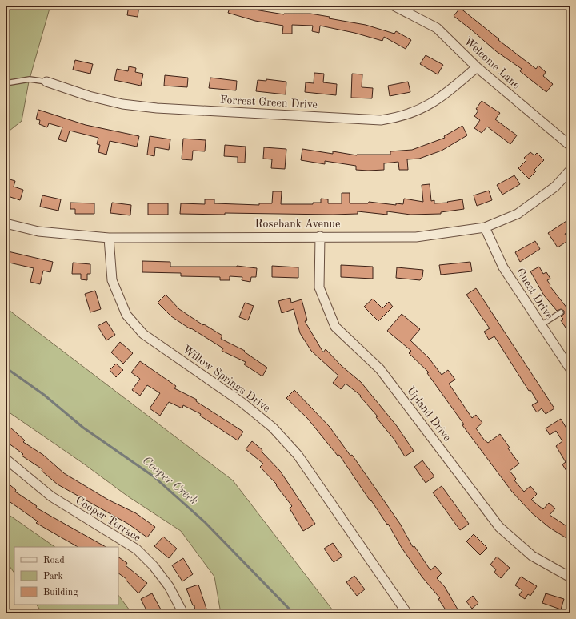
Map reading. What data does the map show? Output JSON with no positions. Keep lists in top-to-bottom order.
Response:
{
  "streets": {
    "street": [
      "Welcome Lane",
      "Forrest Green Drive",
      "Rosebank Avenue",
      "Guest Drive",
      "Willow Springs Drive",
      "Upland Drive",
      "Cooper Terrace"
    ]
  },
  "crossings": [
    ["Welcome Lane", "Forrest Green Drive"],
    ["Rosebank Avenue", "Guest Drive"],
    ["Rosebank Avenue", "Willow Springs Drive"],
    ["Rosebank Avenue", "Upland Drive"]
  ],
  "water": ["Cooper Creek"],
  "legend": ["Road", "Park", "Building"]
}
